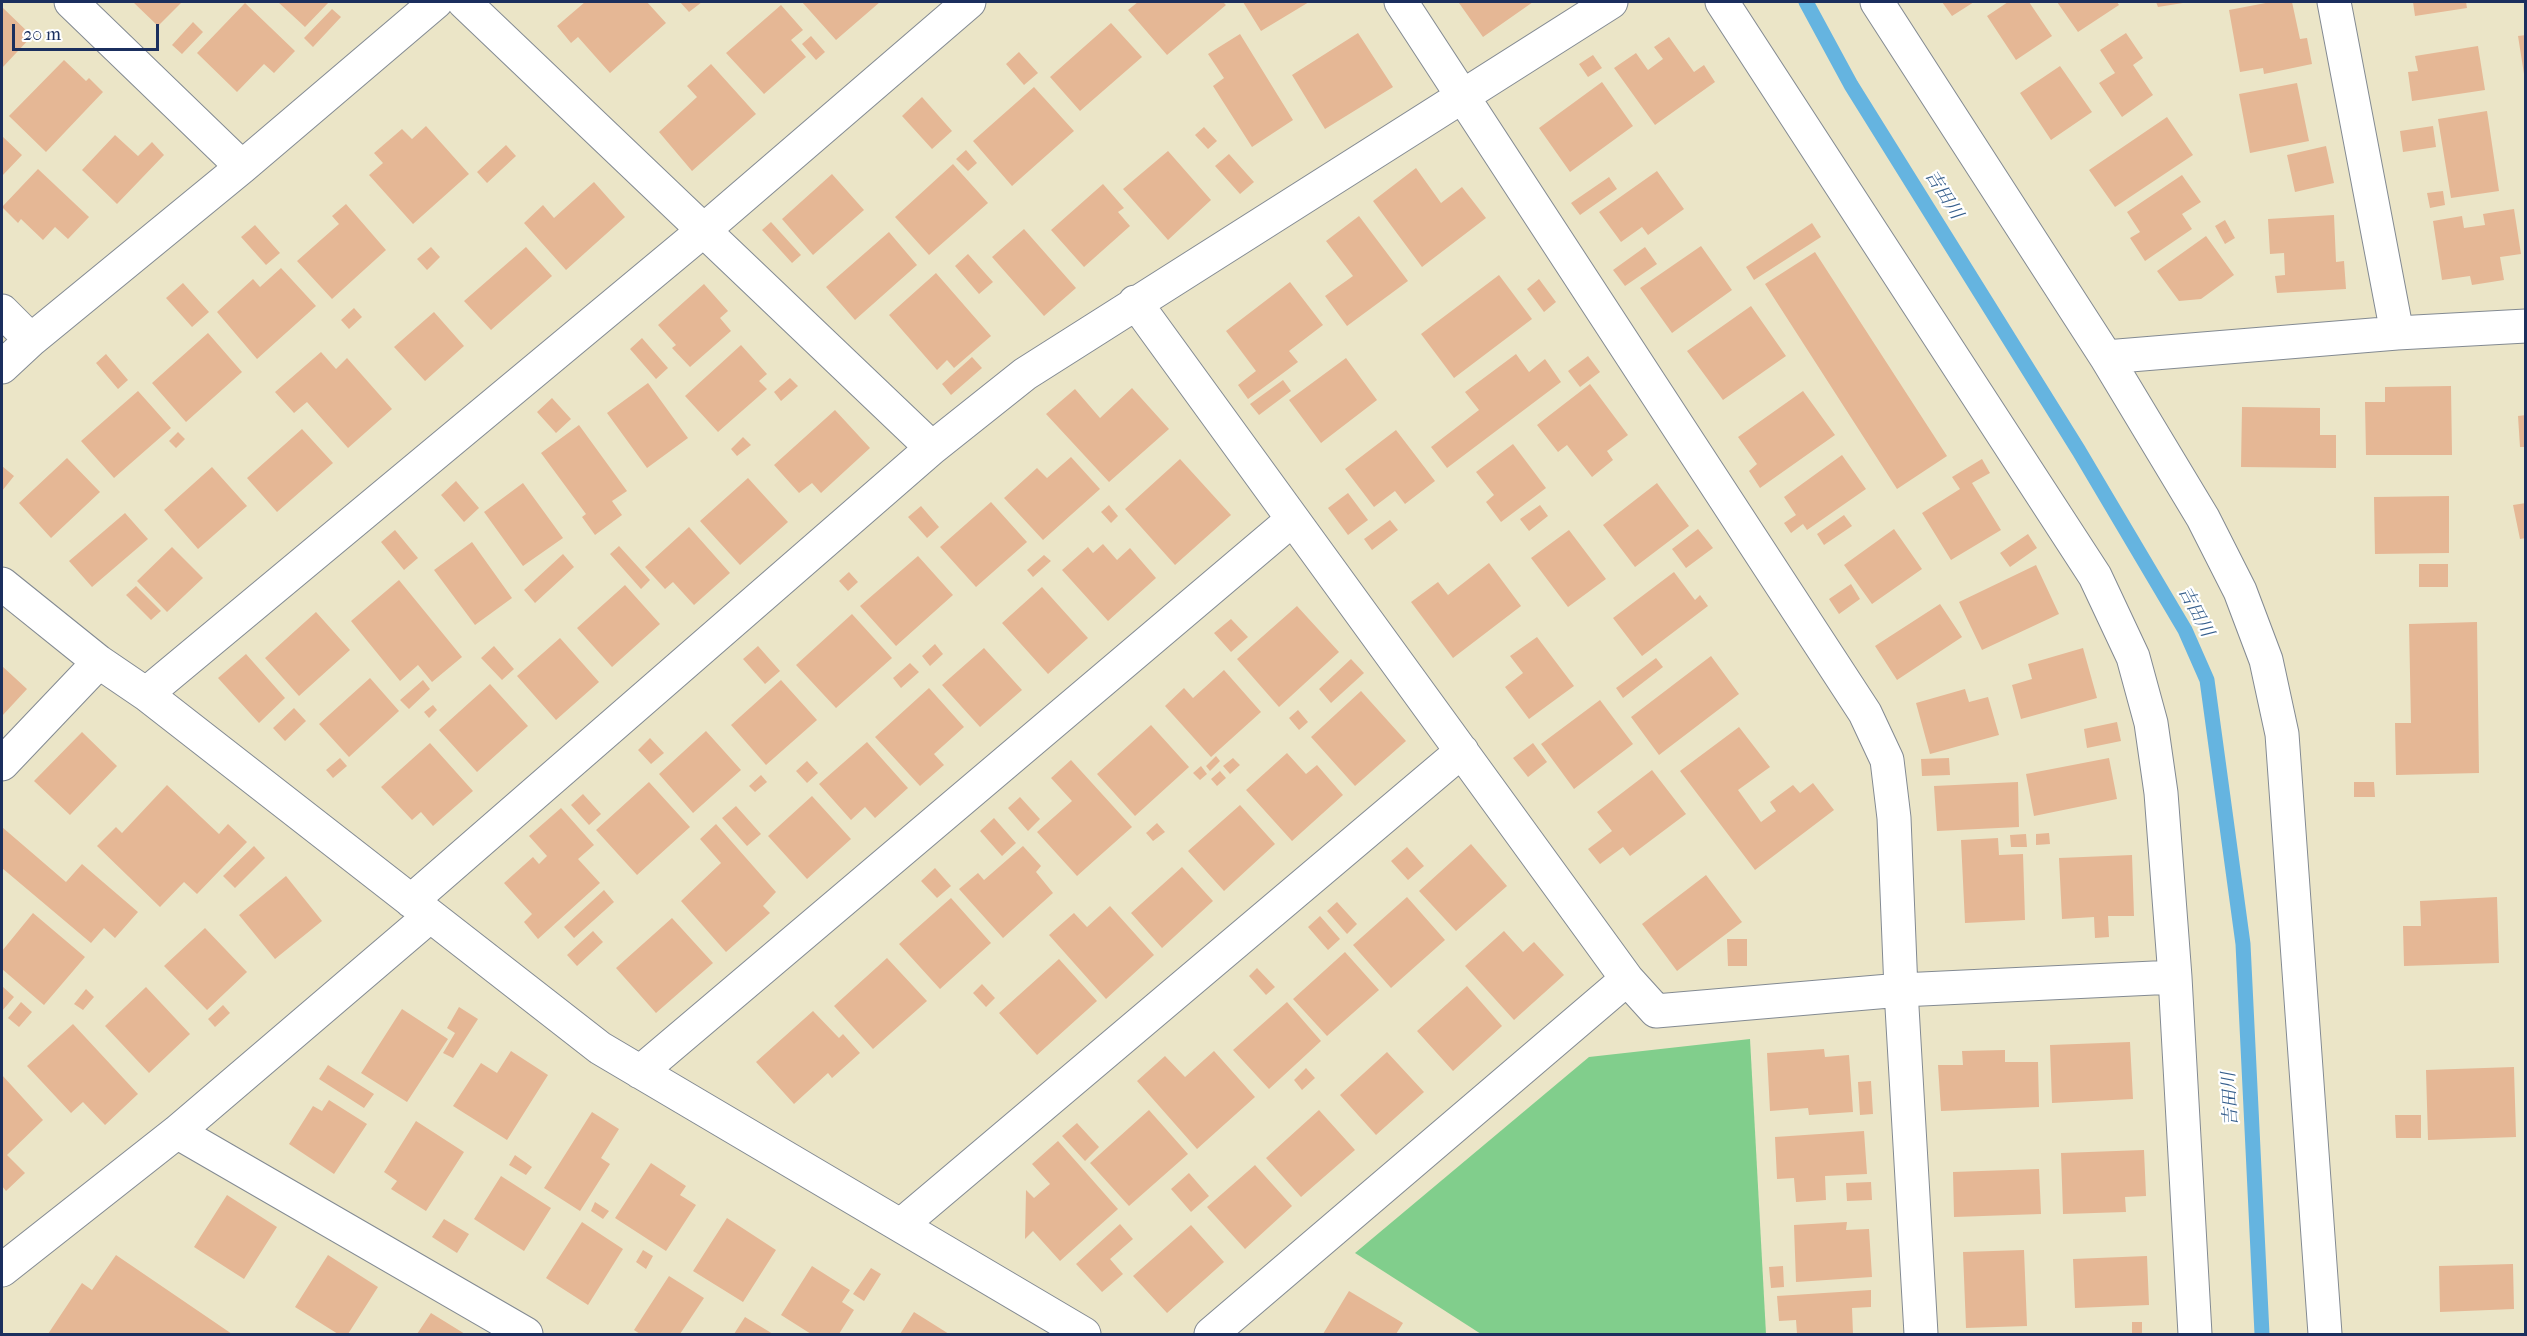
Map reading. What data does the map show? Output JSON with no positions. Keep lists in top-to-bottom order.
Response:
{
  "water": ["吉田川"],
  "scale_bar": "20 m"
}
